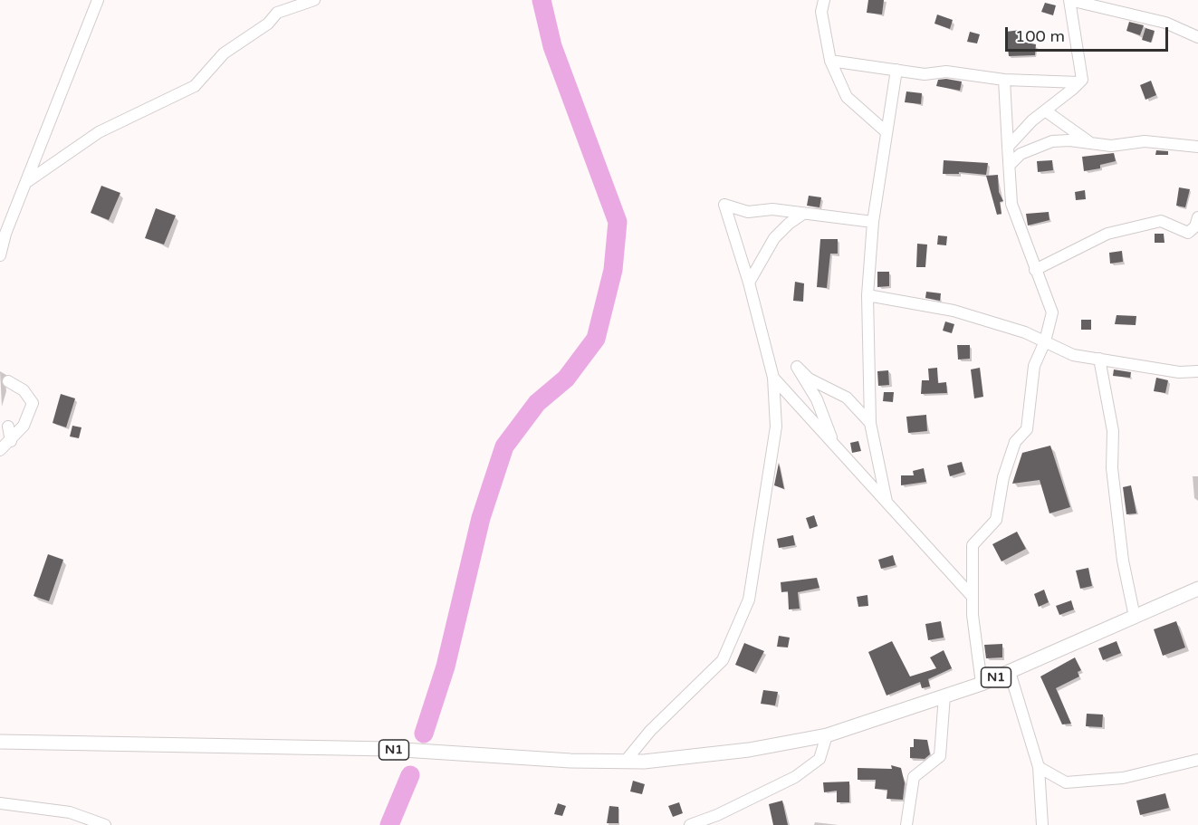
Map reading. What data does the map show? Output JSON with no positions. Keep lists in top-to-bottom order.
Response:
{
  "streets": {
    "main road": ["N1"]
  },
  "scale_bar": "100 m"
}
